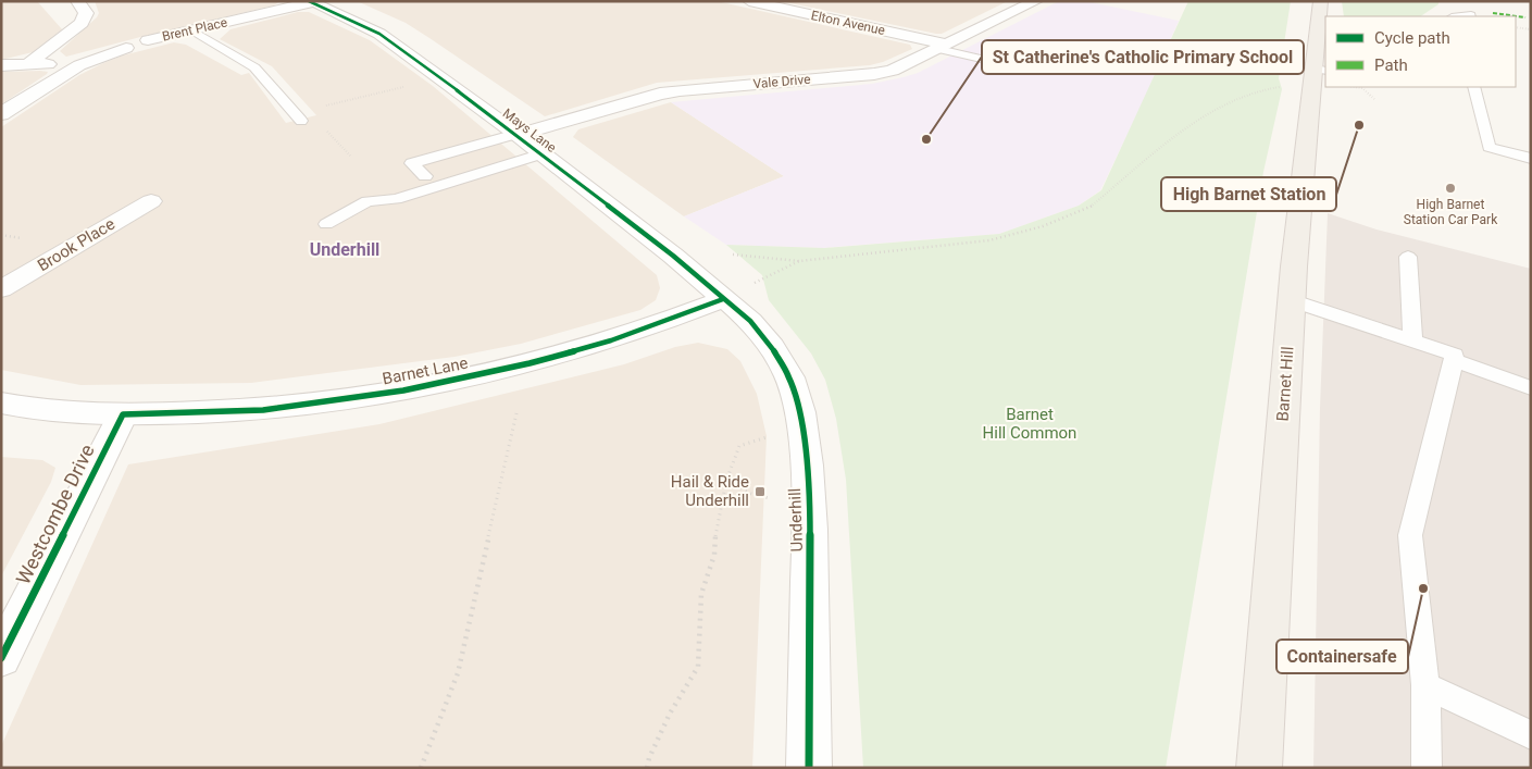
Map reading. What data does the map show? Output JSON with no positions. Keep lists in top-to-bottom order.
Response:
{
  "streets": {
    "main road": ["Barnet Hill"],
    "street": [
      "Elton Avenue",
      "Brent Place",
      "Vale Drive",
      "Mays Lane",
      "Brook Place",
      "Barnet Lane",
      "Westcombe Drive",
      "Underhill"
    ]
  },
  "crossings": [
    ["Elton Avenue", "Vale Drive"],
    ["Brent Place", "Mays Lane"],
    ["Vale Drive", "Mays Lane"],
    ["Mays Lane", "Barnet Lane"],
    ["Mays Lane", "Underhill"],
    ["Barnet Lane", "Westcombe Drive"],
    ["Barnet Lane", "Underhill"]
  ],
  "districts": ["Underhill"],
  "parks": ["Barnet Hill Common"],
  "places": {
    "other": [
      "High Barnet Station",
      "St Catherine's Catholic Primary School",
      "High Barnet Station Car Park",
      "Containersafe"
    ],
    "transit": ["Hail & Ride Underhill"]
  },
  "legend": ["Cycle path", "Path"]
}
